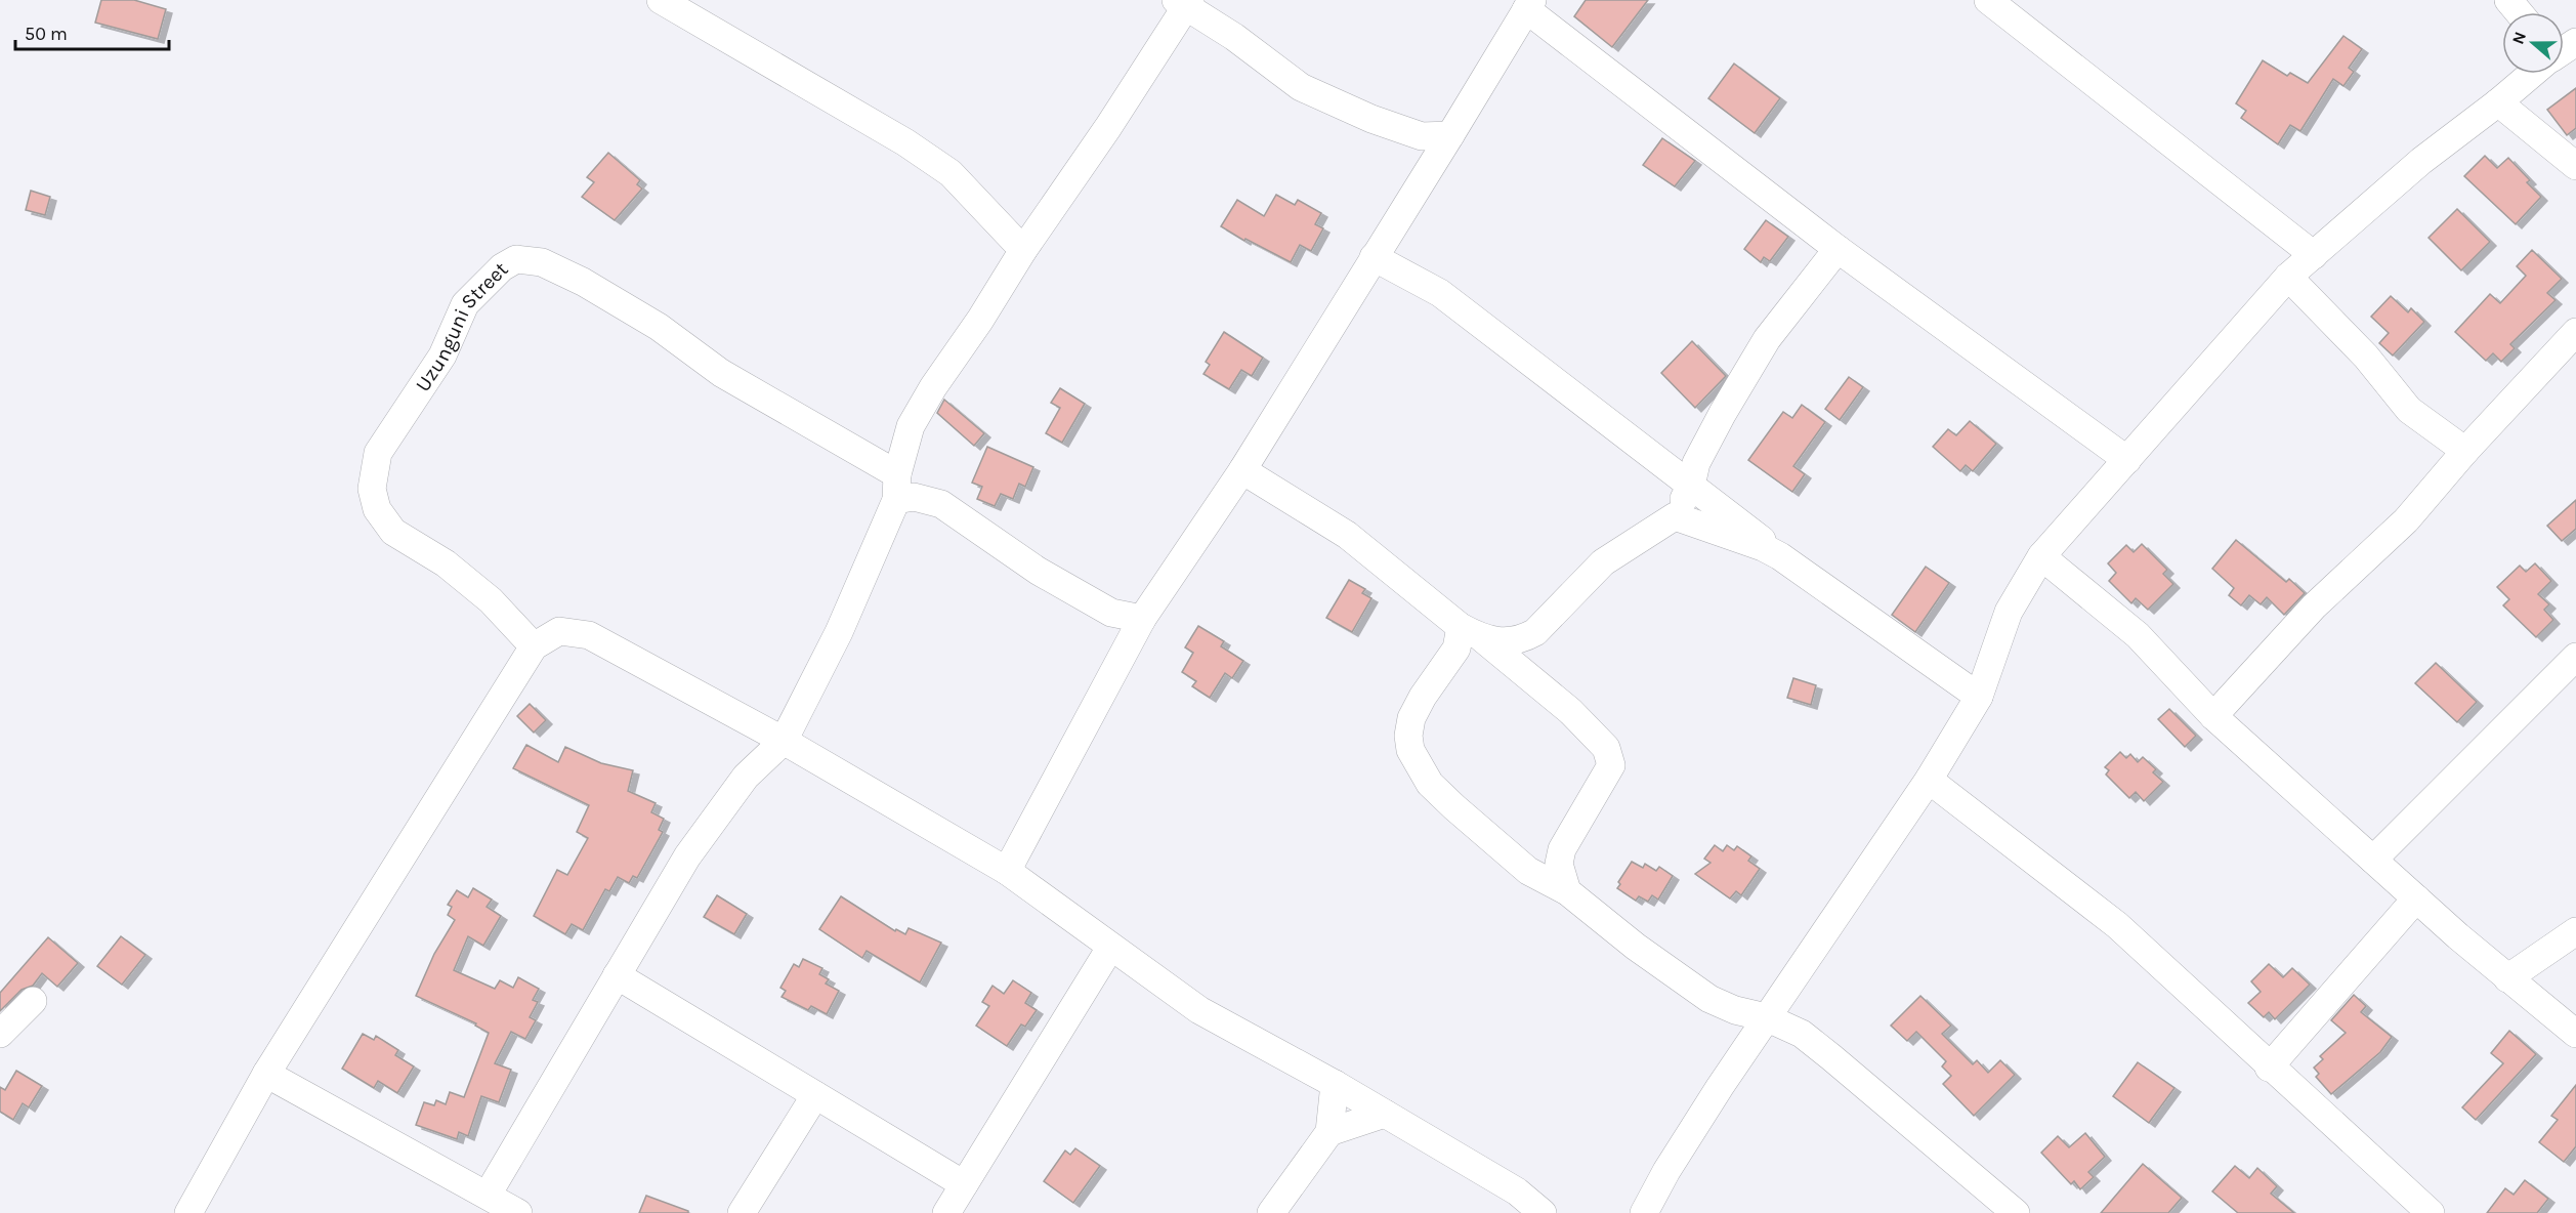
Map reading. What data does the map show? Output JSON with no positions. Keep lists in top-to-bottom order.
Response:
{
  "streets": {
    "street": ["Uzunguni Street"]
  },
  "scale_bar": "50 m",
  "north": "left"
}
